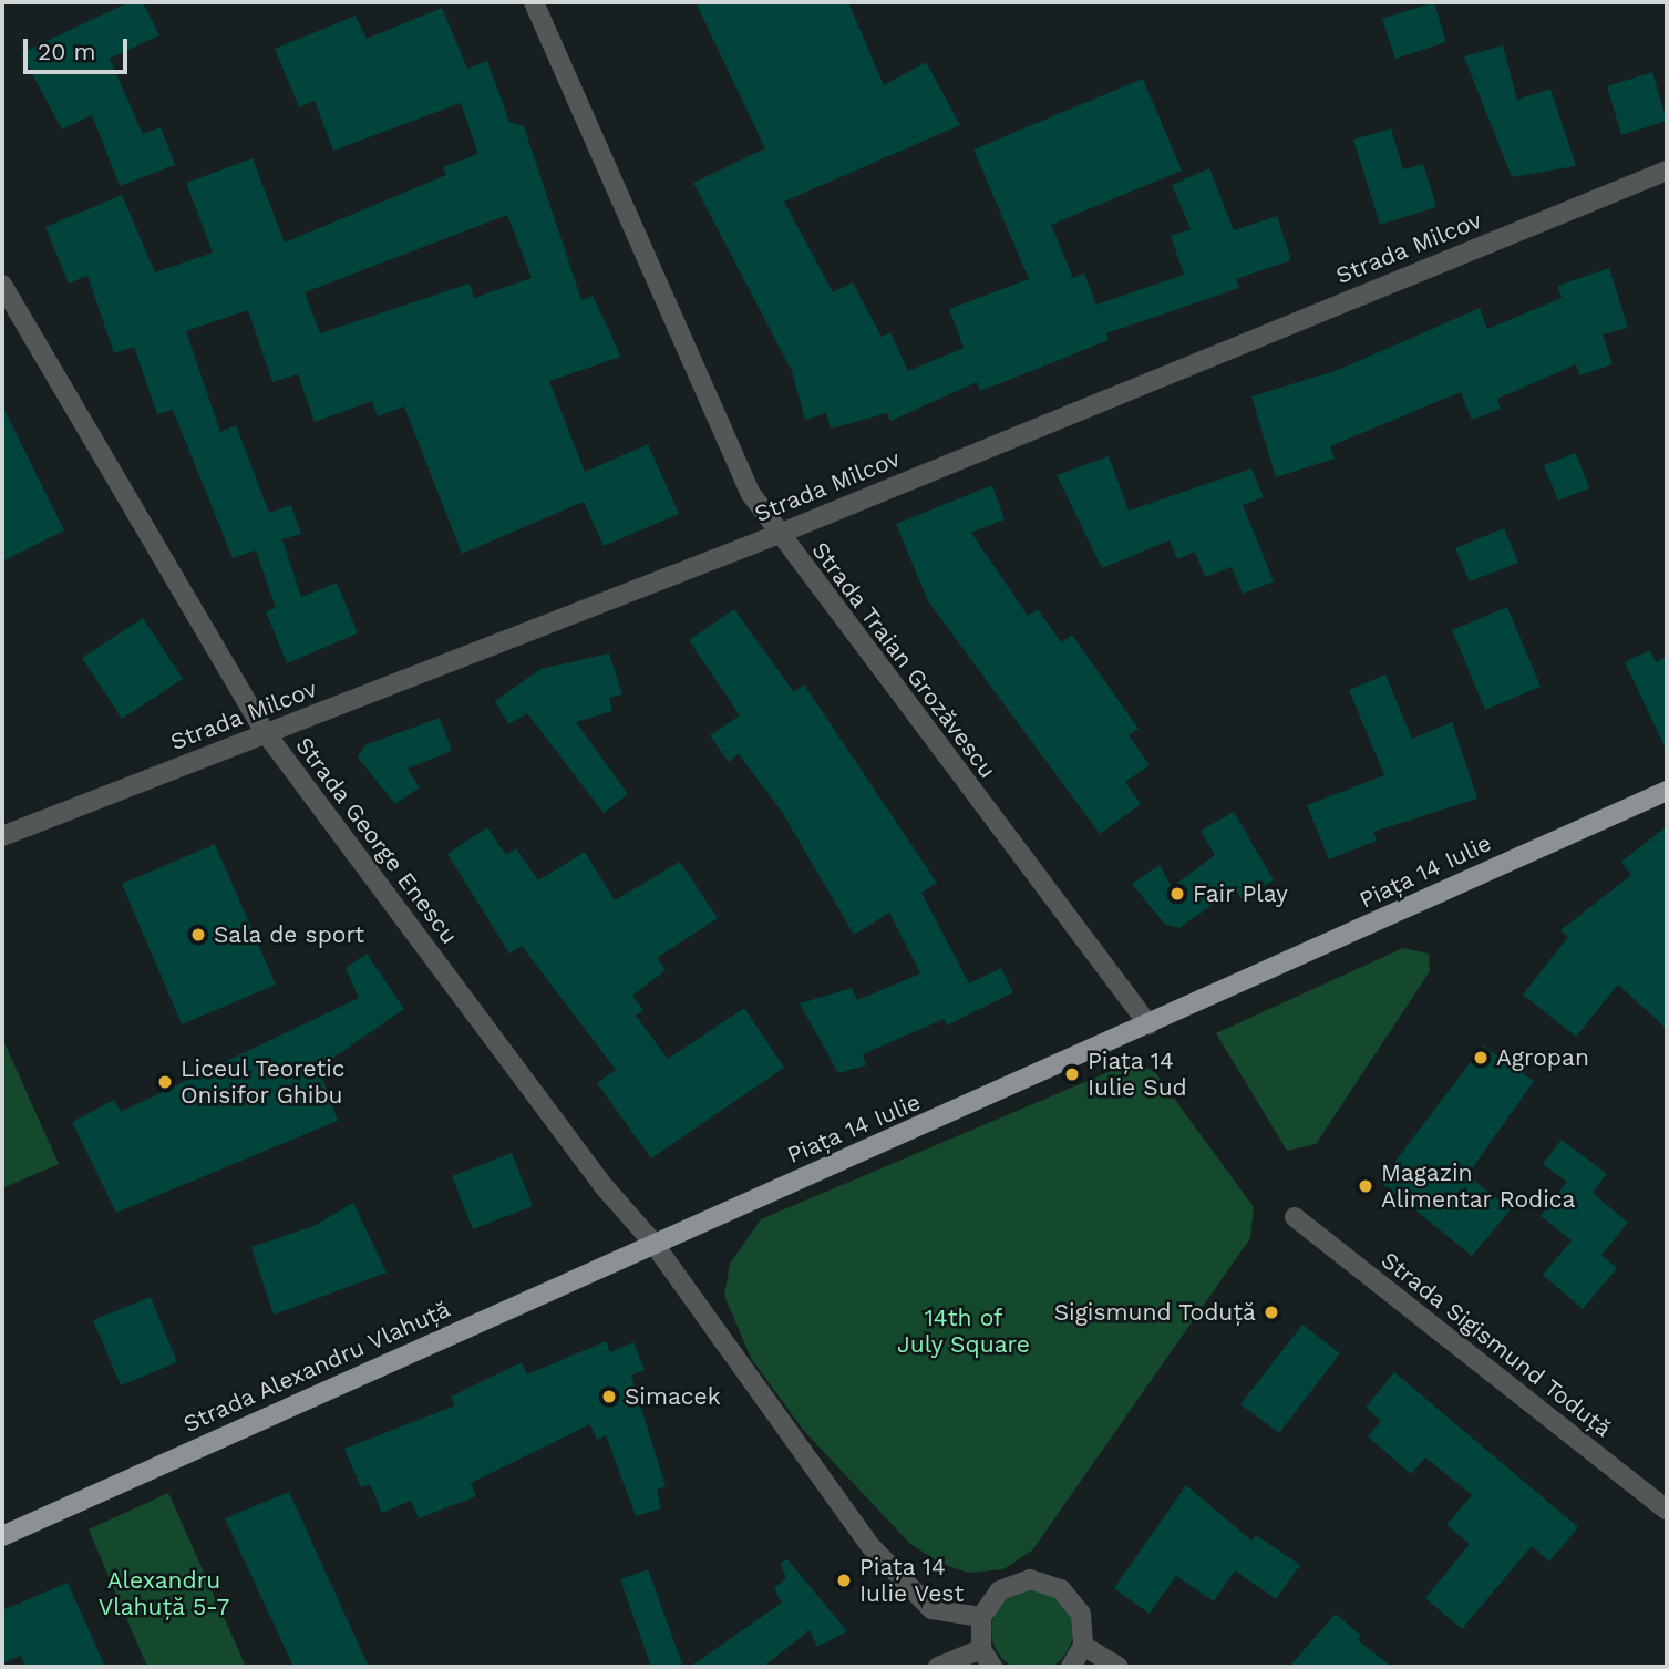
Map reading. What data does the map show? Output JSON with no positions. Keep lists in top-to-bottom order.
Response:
{
  "streets": {
    "main road": ["Piața 14 Iulie", "Strada Alexandru Vlahuță"],
    "street": [
      "Strada Milcov",
      "Strada Traian Grozăvescu",
      "Strada George Enescu",
      "Strada Sigismund Toduță"
    ]
  },
  "crossings": [
    ["Strada Milcov", "Strada Traian Grozăvescu"],
    ["Strada Milcov", "Strada George Enescu"],
    ["Strada Traian Grozăvescu", "Piața 14 Iulie"],
    ["Strada George Enescu", "Piața 14 Iulie"],
    ["Strada George Enescu", "Strada Alexandru Vlahuță"],
    ["Piața 14 Iulie", "Strada Alexandru Vlahuță"]
  ],
  "parks": ["14th of July Square", "Alexandru Vlahuță 5-7"],
  "places": [
    "Fair Play",
    "Sala de sport",
    "Agropan",
    "Piața 14 Iulie Sud",
    "Liceul Teoretic Onisifor Ghibu",
    "Magazin Alimentar Rodica",
    "Sigismund Toduță",
    "Simacek",
    "Piața 14 Iulie Vest"
  ],
  "scale_bar": "20 m"
}
